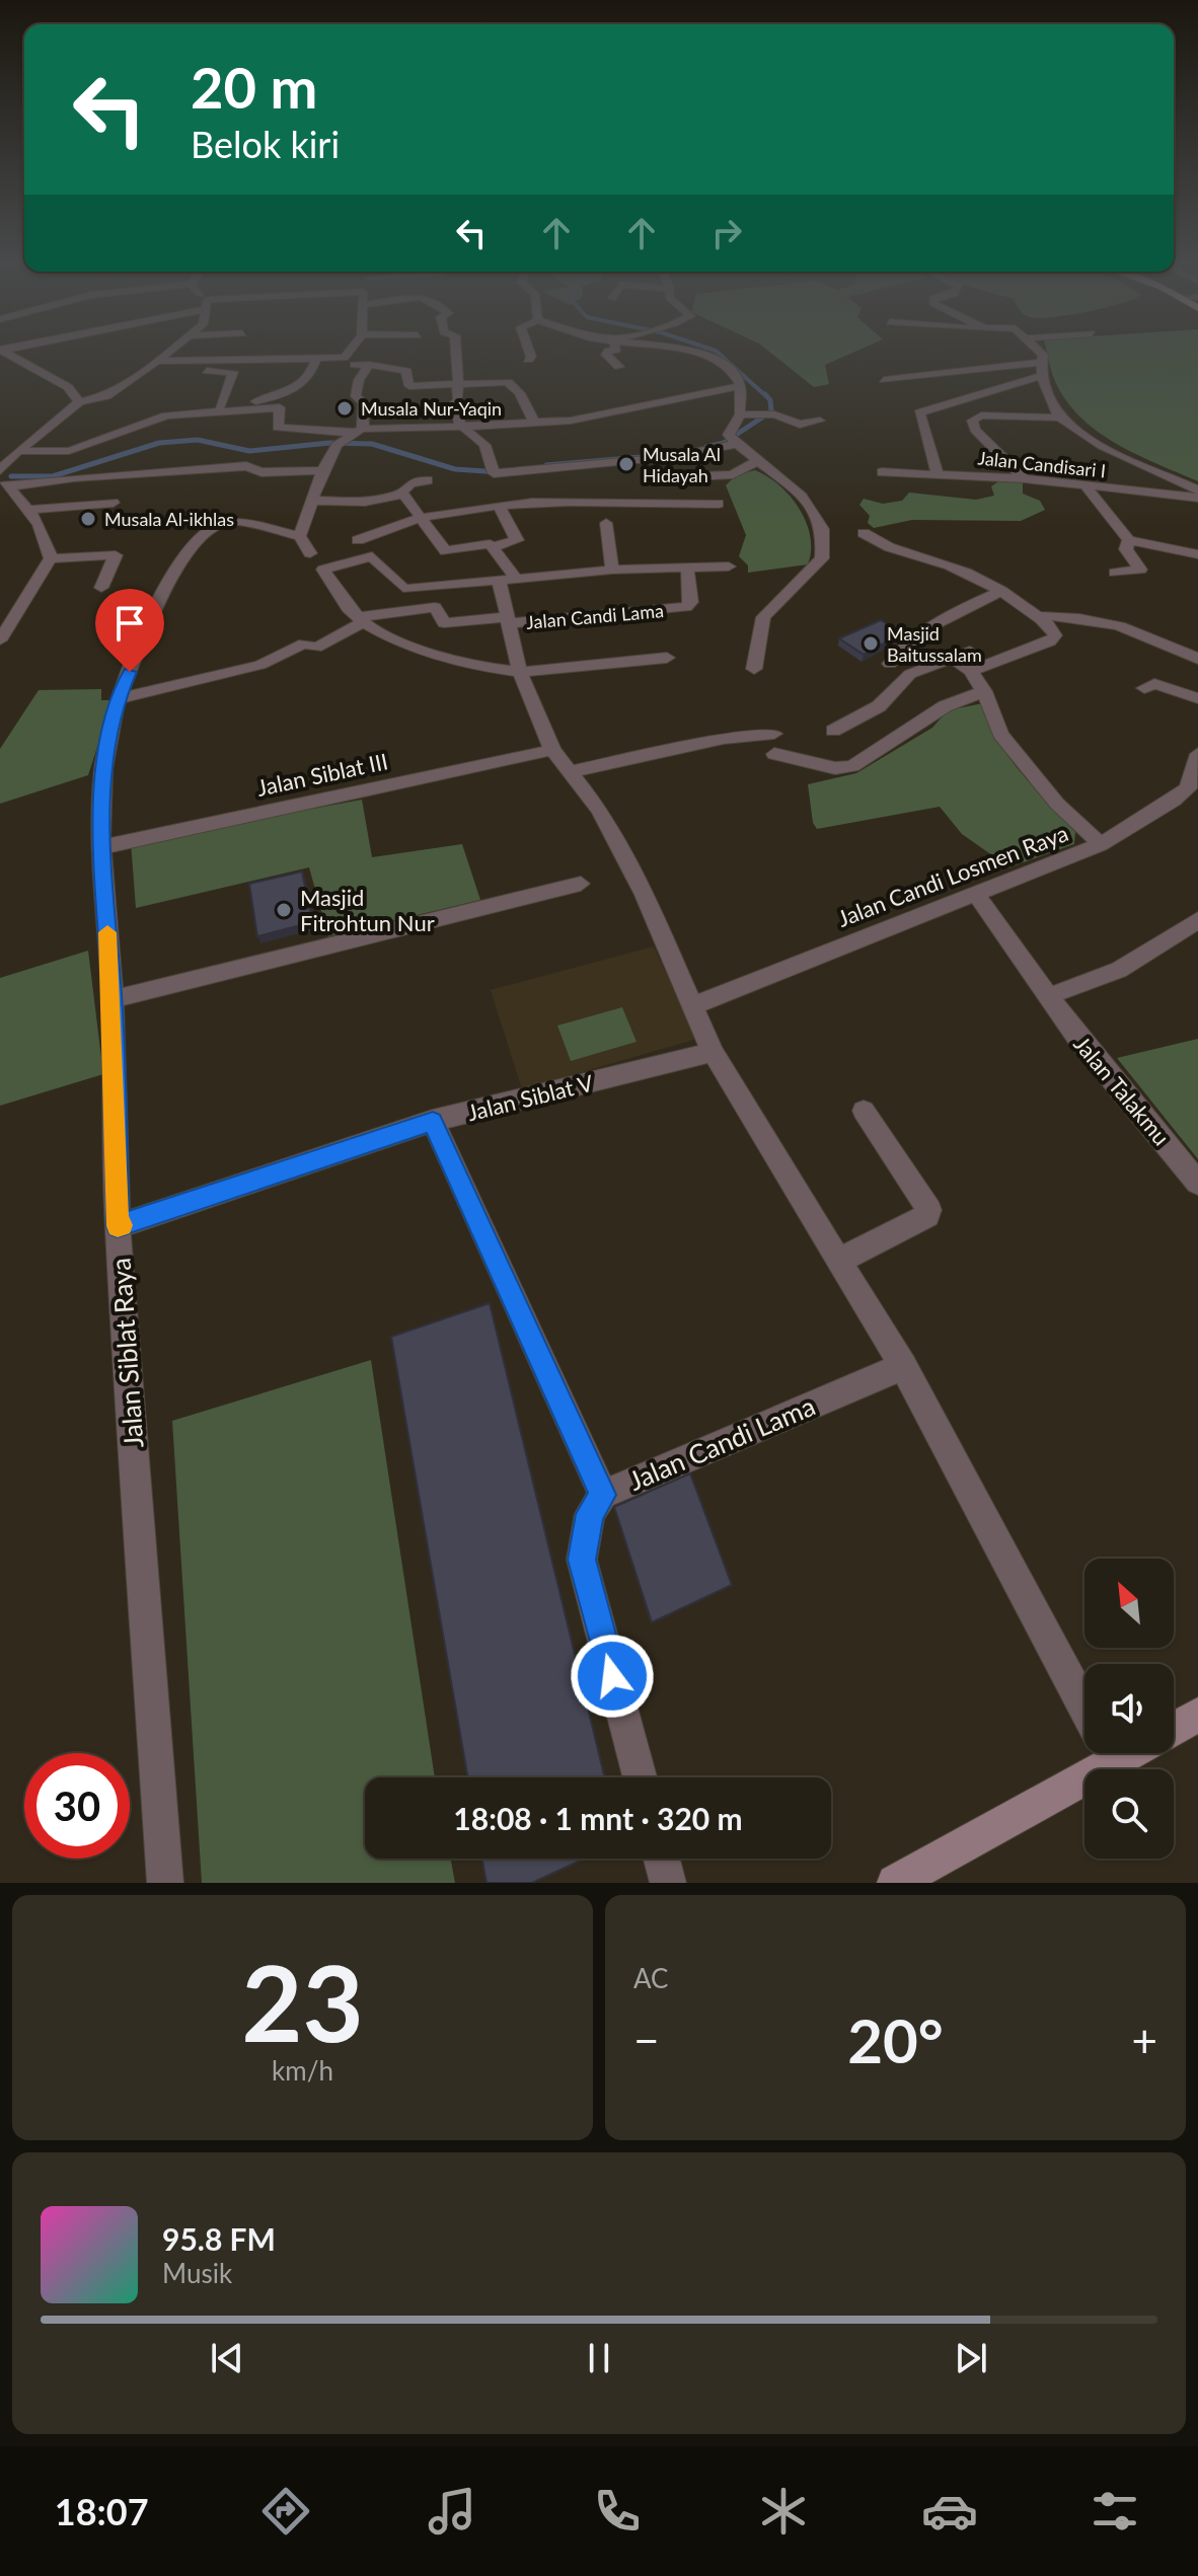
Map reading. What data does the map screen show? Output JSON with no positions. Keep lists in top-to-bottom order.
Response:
{
  "streets": {
    "street": [
      "Jalan Candisari I",
      "Jalan Candi Lama",
      "Jalan Siblat III",
      "Jalan Candi Losmen Raya",
      "Jalan Talakmu",
      "Jalan Siblat V",
      "Jalan Siblat Raya"
    ]
  },
  "crossings": [
    ["Jalan Candi Lama", "Jalan Siblat III"],
    ["Jalan Candi Lama", "Jalan Candi Losmen Raya"],
    ["Jalan Candi Lama", "Jalan Siblat V"],
    ["Jalan Siblat III", "Jalan Siblat Raya"],
    ["Jalan Candi Losmen Raya", "Jalan Talakmu"],
    ["Jalan Siblat V", "Jalan Siblat Raya"]
  ],
  "places": [
    "Musala Nur-Yaqin",
    "Musala Al Hidayah",
    "Musala Al-ikhlas",
    "Masjid Baitussalam",
    "Masjid Fitrohtun Nur"
  ],
  "north": "top left",
  "page": {
    "turn": ["20 m", "Belok kiri"],
    "limit": "30",
    "trip": "18:08 · 1 mnt · 320 m",
    "tile": [
      ["23", "km/h"],
      "AC"
    ],
    "heat": ["−", "20°", "+"],
    "song": ["95.8 FM", "Musik"],
    "tabs": "18:07"
  }
}
